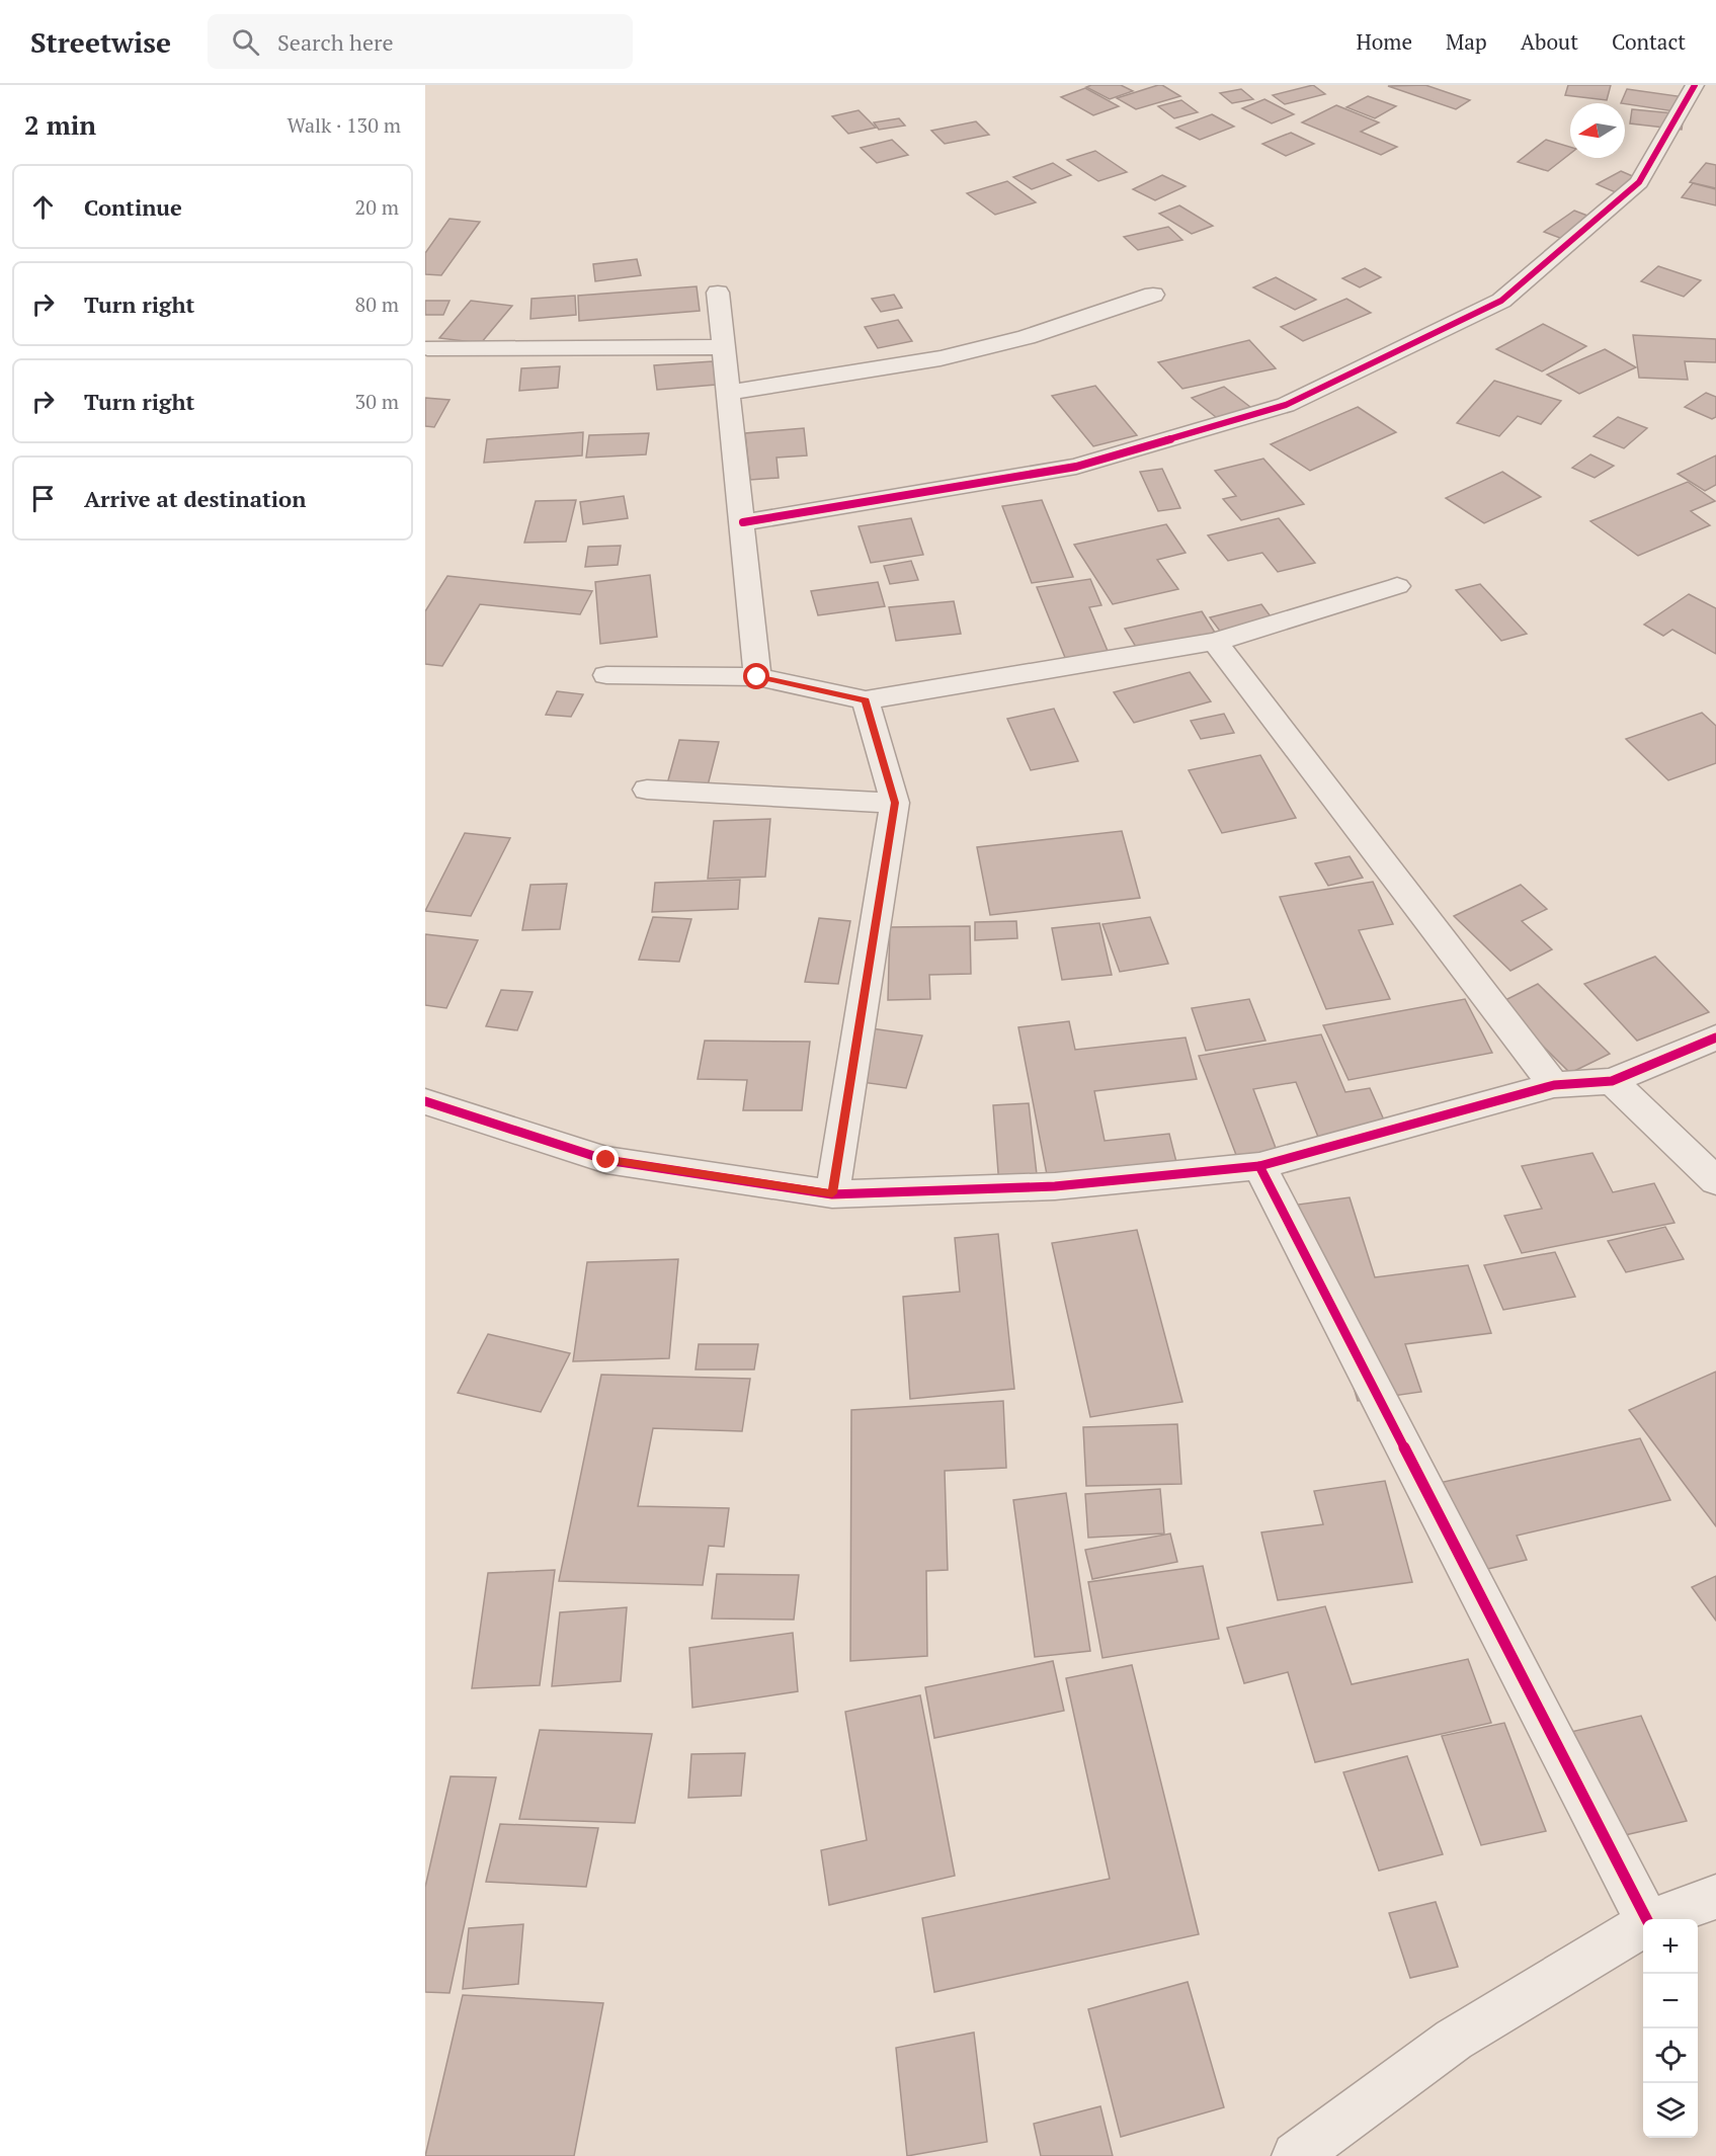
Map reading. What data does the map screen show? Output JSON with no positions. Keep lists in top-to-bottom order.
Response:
{
  "north": "left",
  "page": {
    "header": "Streetwise",
    "search": "Search here",
    "nav": [
      "Home",
      "Map",
      "About",
      "Contact"
    ],
    "heading": ["2 min", "Walk · 130 m"],
    "list": [
      ["Continue", "20 m"],
      ["Turn right", "80 m"],
      ["Turn right", "30 m"],
      "Arrive at destination"
    ],
    "map_buttons": ["+", "−"]
  }
}
